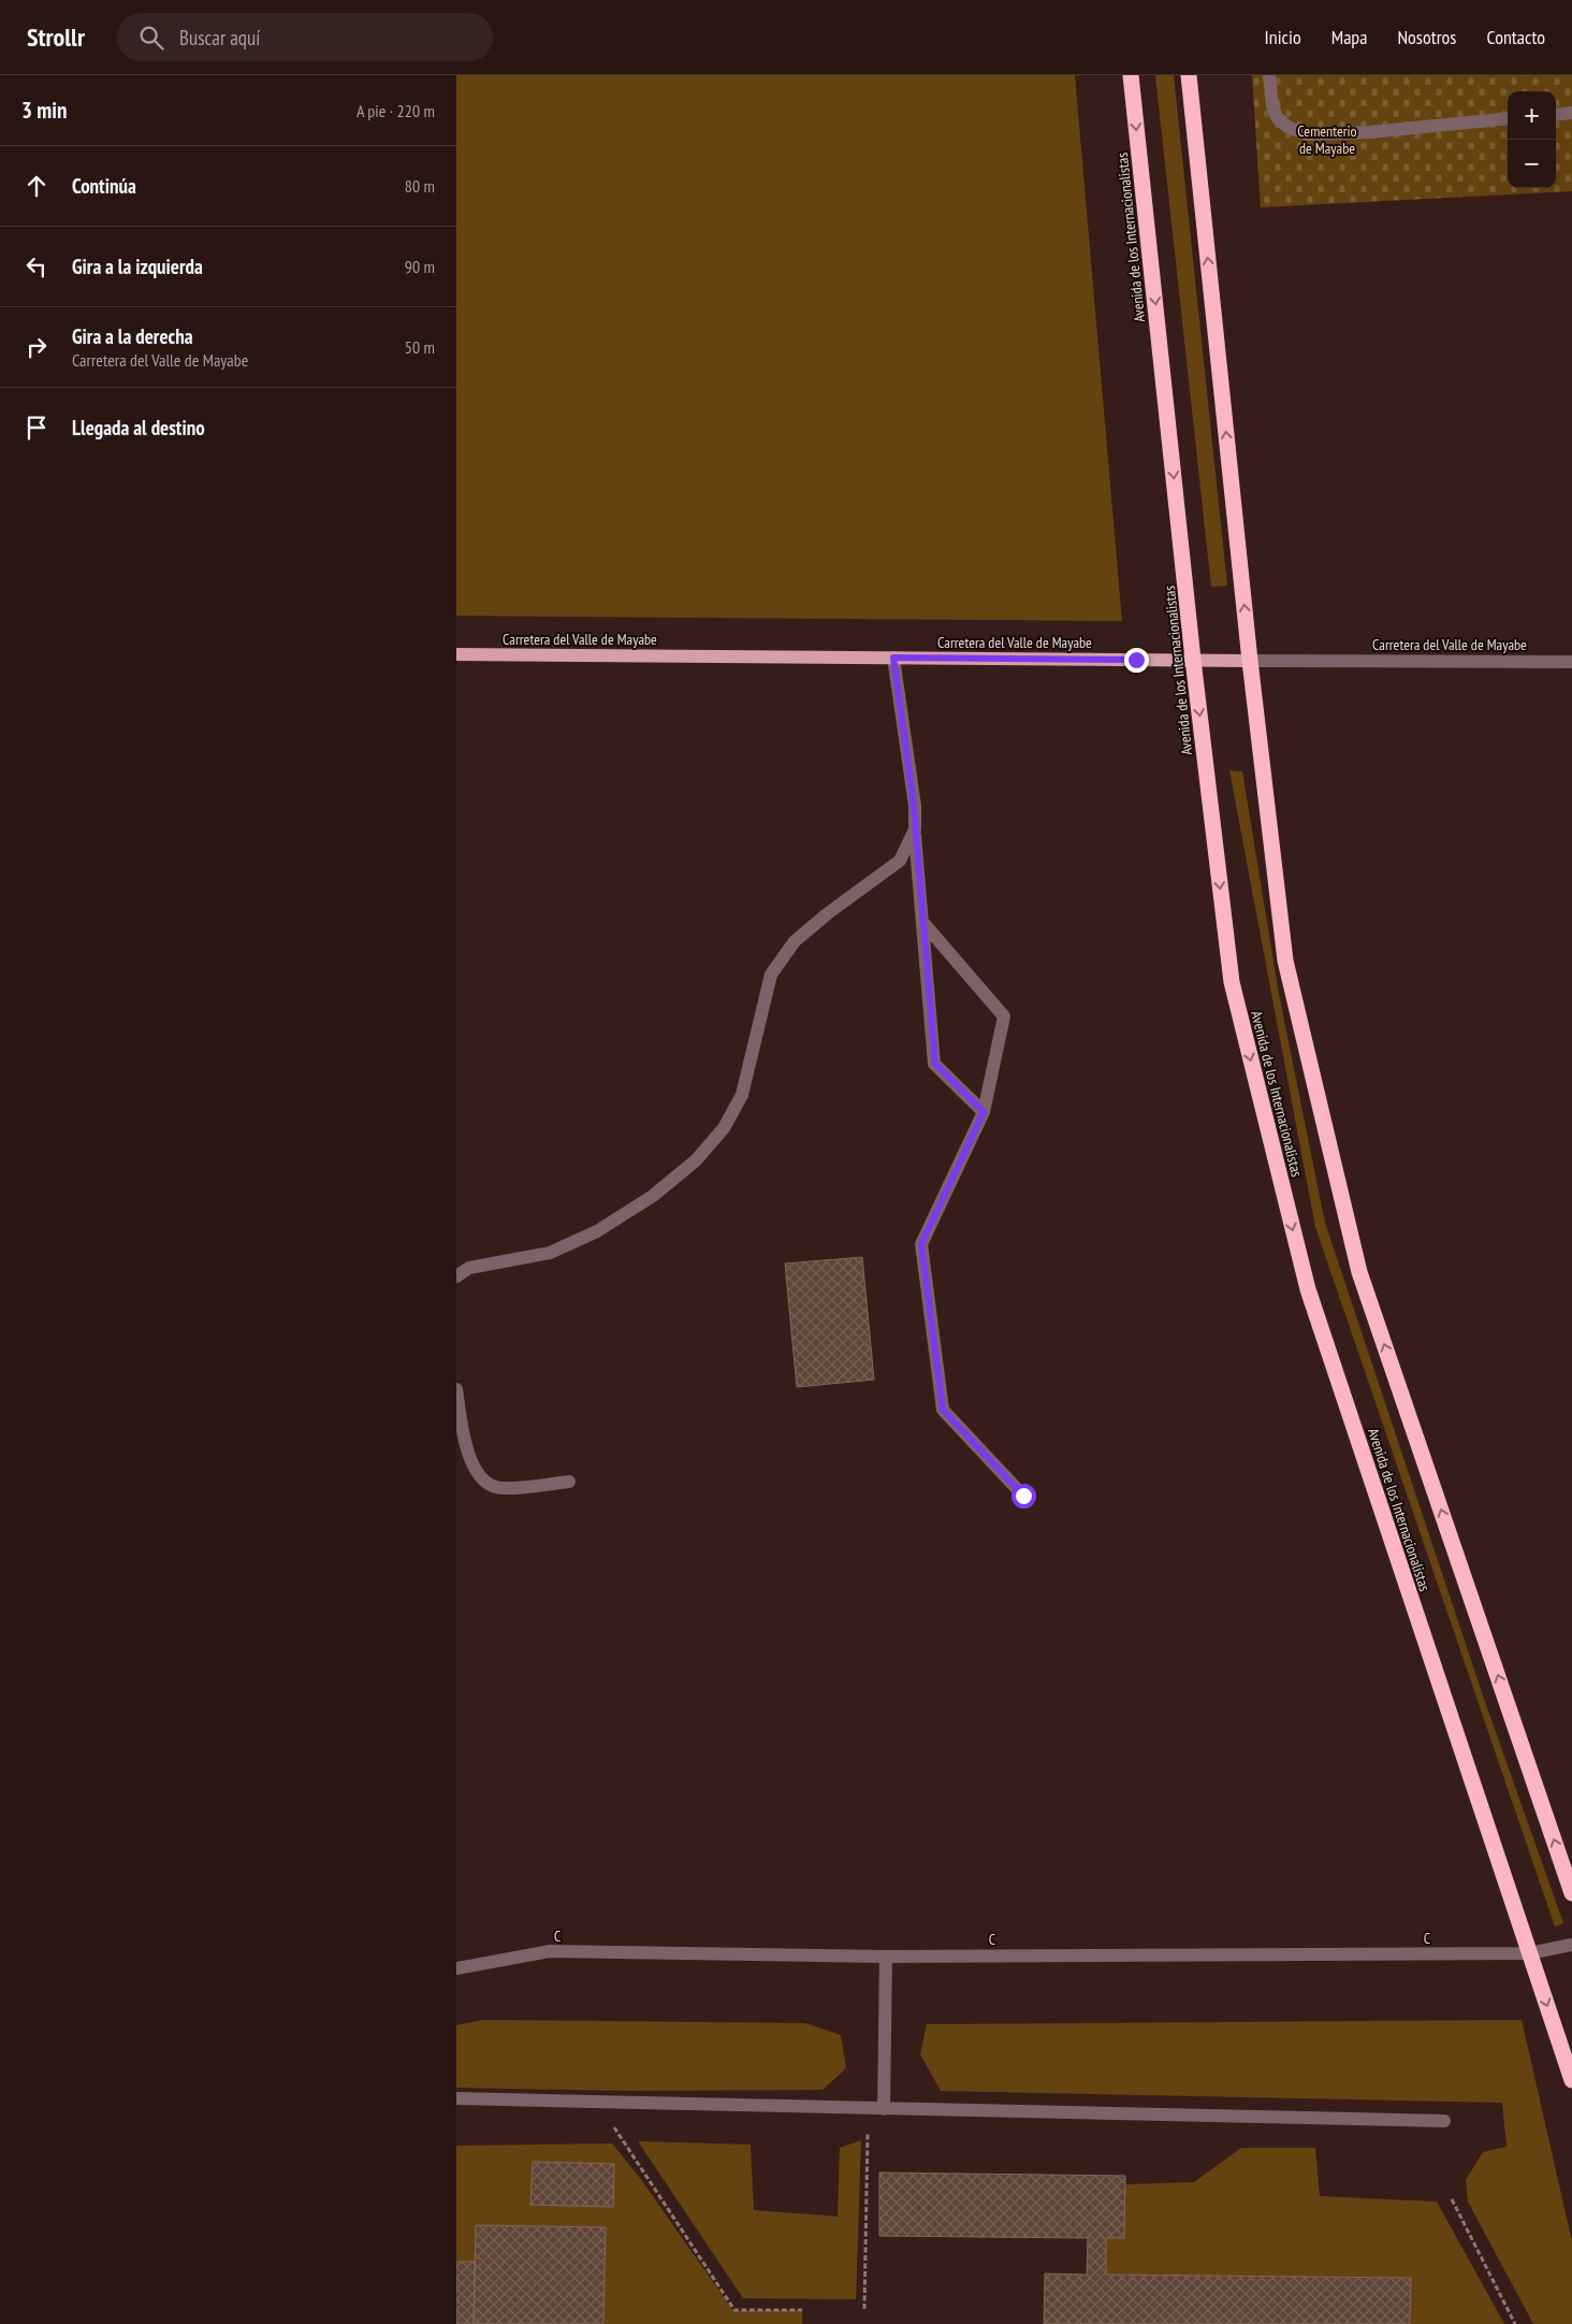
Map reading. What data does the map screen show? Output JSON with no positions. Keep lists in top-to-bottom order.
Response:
{
  "streets": {
    "highway": ["Avenida de los Internacionalistas"],
    "main road": ["Carretera del Valle de Mayabe"],
    "street": ["C"]
  },
  "crossings": [
    ["Avenida de los Internacionalistas", "Carretera del Valle de Mayabe"],
    ["Avenida de los Internacionalistas", "C"]
  ],
  "parks": ["Cementerio de Mayabe"],
  "page": {
    "header": "Strollr",
    "search": "Buscar aquí",
    "nav": [
      "Inicio",
      "Mapa",
      "Nosotros",
      "Contacto"
    ],
    "heading": ["3 min", "A pie · 220 m"],
    "map_buttons": ["+", "−"],
    "list": [
      ["Continúa", "80 m"],
      ["Gira a la izquierda", "90 m"],
      ["Gira a la derecha", "Carretera del Valle de Mayabe", "50 m"],
      "Llegada al destino"
    ]
  }
}
